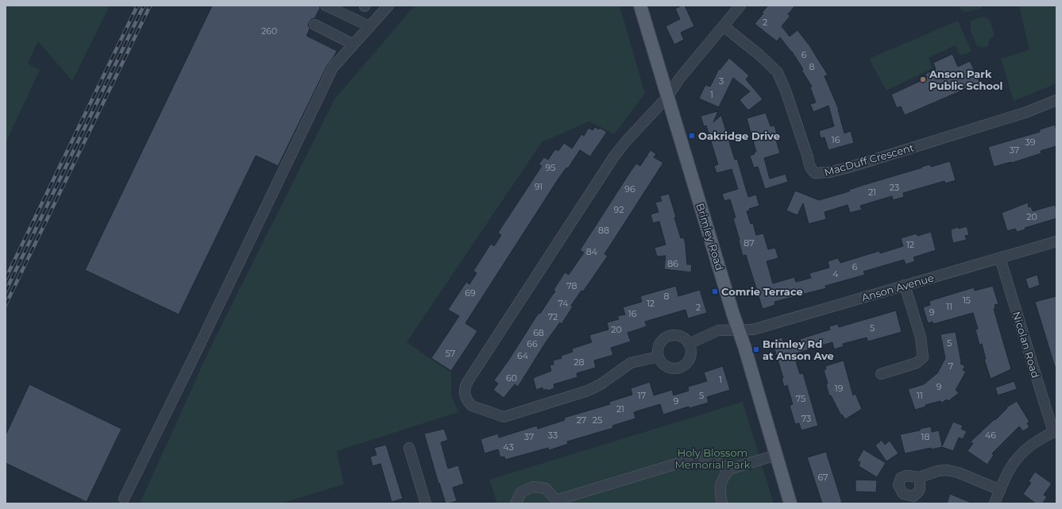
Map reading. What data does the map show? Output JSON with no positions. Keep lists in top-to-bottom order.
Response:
{
  "streets": {
    "main road": ["Brimley Road"],
    "street": ["MacDuff Crescent", "Anson Avenue", "Nicolan Road"]
  },
  "crossings": [
    ["Brimley Road", "Anson Avenue"],
    ["Anson Avenue", "Nicolan Road"]
  ],
  "parks": ["Holy Blossom Memorial Park"],
  "places": {
    "other": ["Anson Park Public School"],
    "transit": ["Oakridge Drive", "Comrie Terrace", "Brimley Rd at Anson Ave"]
  },
  "house_numbers": [
    "2",
    "260",
    "6",
    "8",
    "3",
    "1",
    "16",
    "39",
    "37",
    "95",
    "91",
    "23",
    "96",
    "21",
    "92",
    "20",
    "88",
    "87",
    "12",
    "84",
    "86",
    "6",
    "4",
    "78",
    "69",
    "8",
    "15",
    "74",
    "12",
    "11",
    "2",
    "9",
    "16",
    "72",
    "5",
    "20",
    "68",
    "5",
    "66",
    "57",
    "64",
    "28",
    "7",
    "60",
    "1",
    "9",
    "19",
    "17",
    "5",
    "11",
    "75",
    "9",
    "21",
    "73",
    "27",
    "25",
    "33",
    "46",
    "37",
    "18",
    "43",
    "67"
  ]
}
